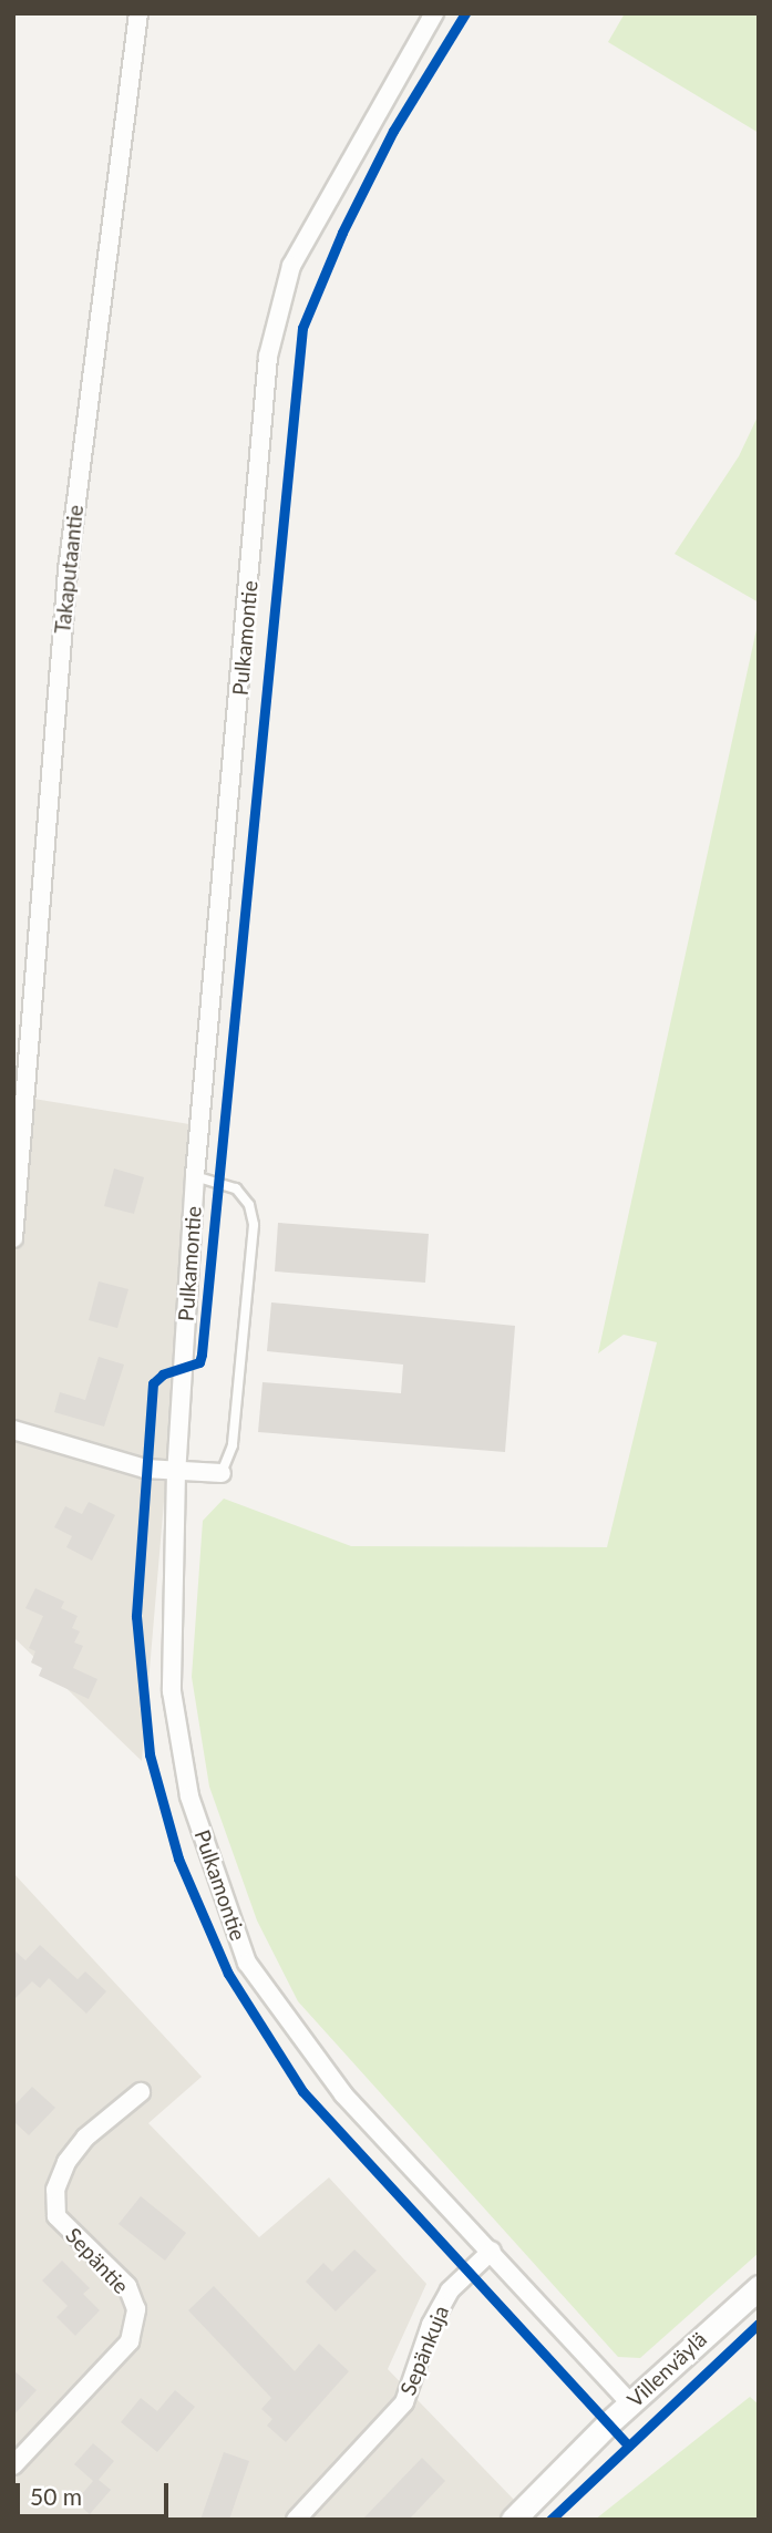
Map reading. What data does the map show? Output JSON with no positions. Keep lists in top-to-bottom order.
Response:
{
  "streets": {
    "street": [
      "Takaputaantie",
      "Pulkamontie",
      "Sepäntie",
      "Sepänkuja",
      "Villenväylä"
    ]
  },
  "crossings": [
    ["Pulkamontie", "Sepänkuja"],
    ["Pulkamontie", "Villenväylä"]
  ],
  "scale_bar": "50 m"
}
